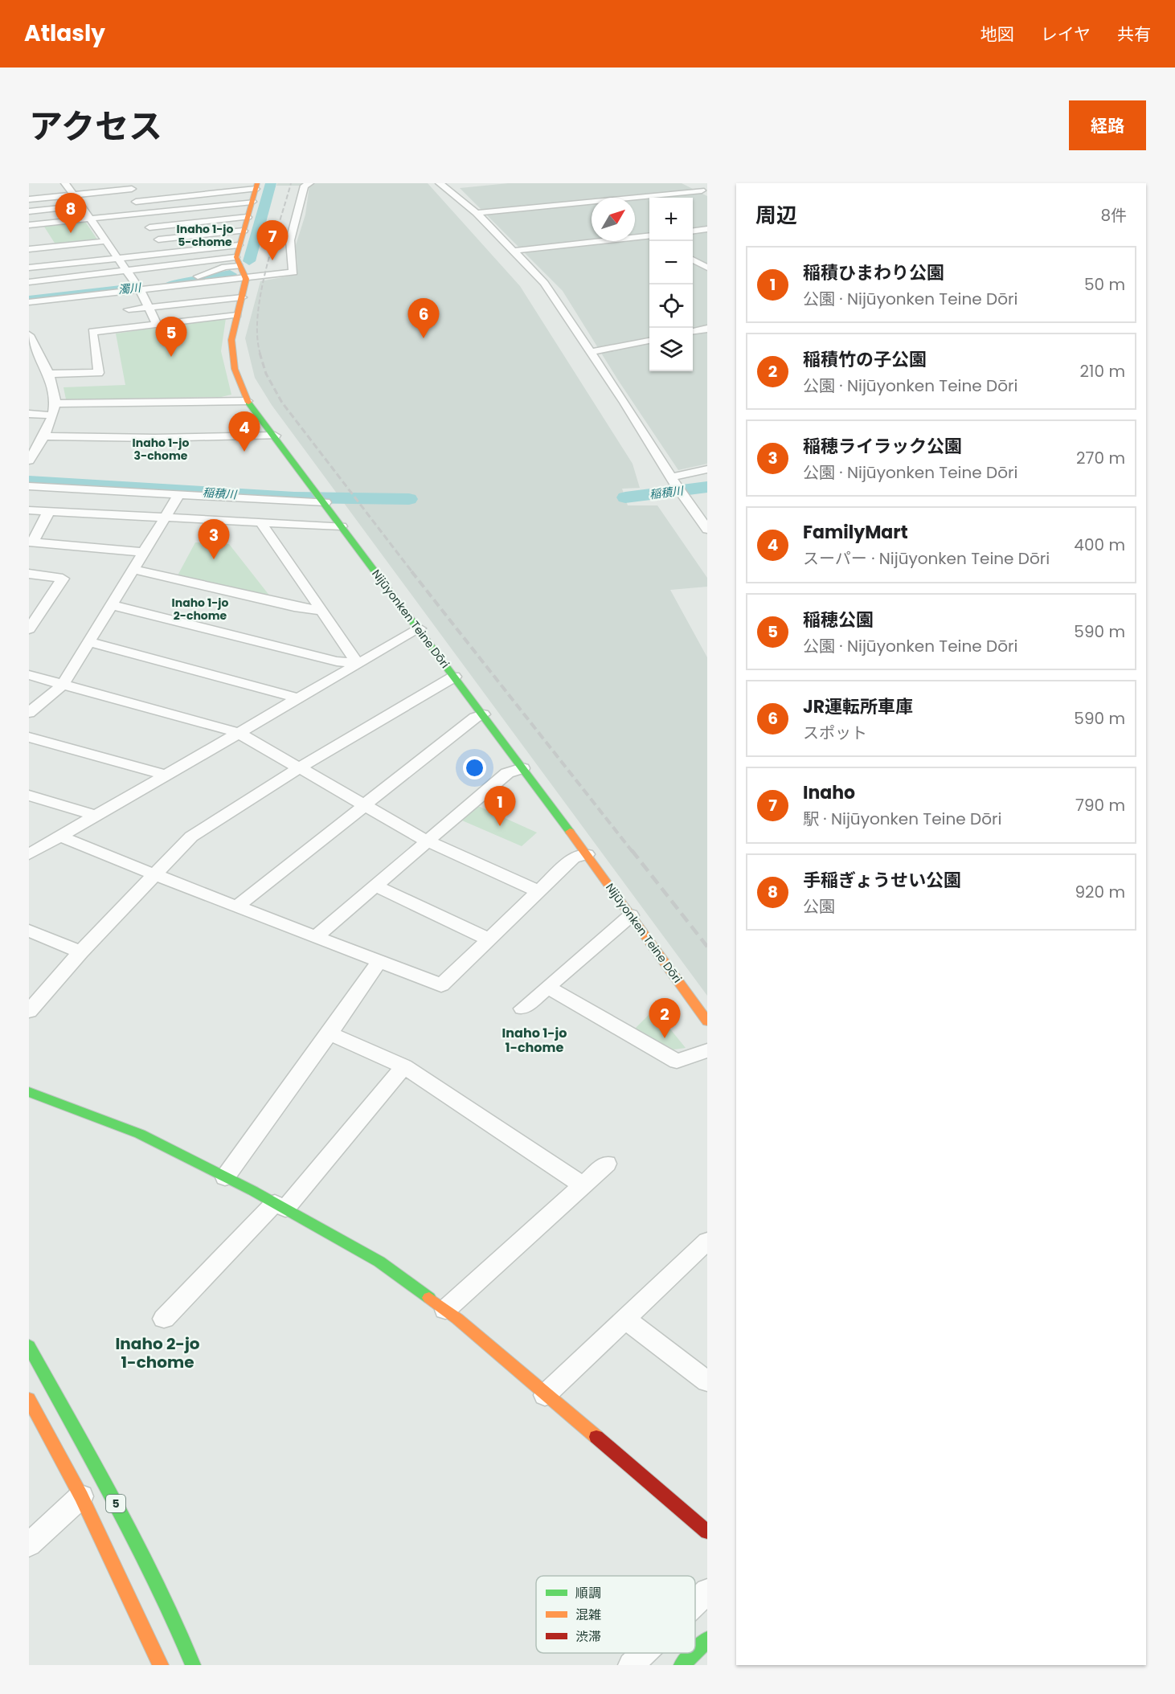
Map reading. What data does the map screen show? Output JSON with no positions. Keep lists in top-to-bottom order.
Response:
{
  "streets": {
    "main road": ["Nijūyonken Teine Dōri", "5"]
  },
  "districts": [
    "Inaho 1-jo 5-chome",
    "Inaho 1-jo 3-chome",
    "Inaho 1-jo 2-chome",
    "Inaho 1-jo 1-chome",
    "Inaho 2-jo 1-chome"
  ],
  "water": ["濁川", "稲積川"],
  "legend": ["順調", "混雑", "渋滞"],
  "north": "top right",
  "page": {
    "header": "Atlasly",
    "nav": ["地図", "レイヤ", "共有"],
    "title": "アクセス",
    "buttons": "経路",
    "heading": ["周辺", "8件"],
    "pins": [
      "8",
      "7",
      "6",
      "5",
      "4",
      "3",
      "1",
      "2"
    ],
    "map_buttons": ["+", "−"],
    "list": [
      {
        "mark": "1",
        "name": "稲積ひまわり公園",
        "note": "公園 · Nijūyonken Teine Dōri",
        "value": "50 m"
      },
      {
        "mark": "2",
        "name": "稲積竹の子公園",
        "note": "公園 · Nijūyonken Teine Dōri",
        "value": "210 m"
      },
      {
        "mark": "3",
        "name": "稲穂ライラック公園",
        "note": "公園 · Nijūyonken Teine Dōri",
        "value": "270 m"
      },
      {
        "mark": "4",
        "name": "FamilyMart",
        "note": "スーパー · Nijūyonken Teine Dōri",
        "value": "400 m"
      },
      {
        "mark": "5",
        "name": "稲穂公園",
        "note": "公園 · Nijūyonken Teine Dōri",
        "value": "590 m"
      },
      {
        "mark": "6",
        "name": "JR運転所車庫",
        "note": "スポット",
        "value": "590 m"
      },
      {
        "mark": "7",
        "name": "Inaho",
        "note": "駅 · Nijūyonken Teine Dōri",
        "value": "790 m"
      },
      {
        "mark": "8",
        "name": "手稲ぎょうせい公園",
        "note": "公園",
        "value": "920 m"
      }
    ]
  }
}
